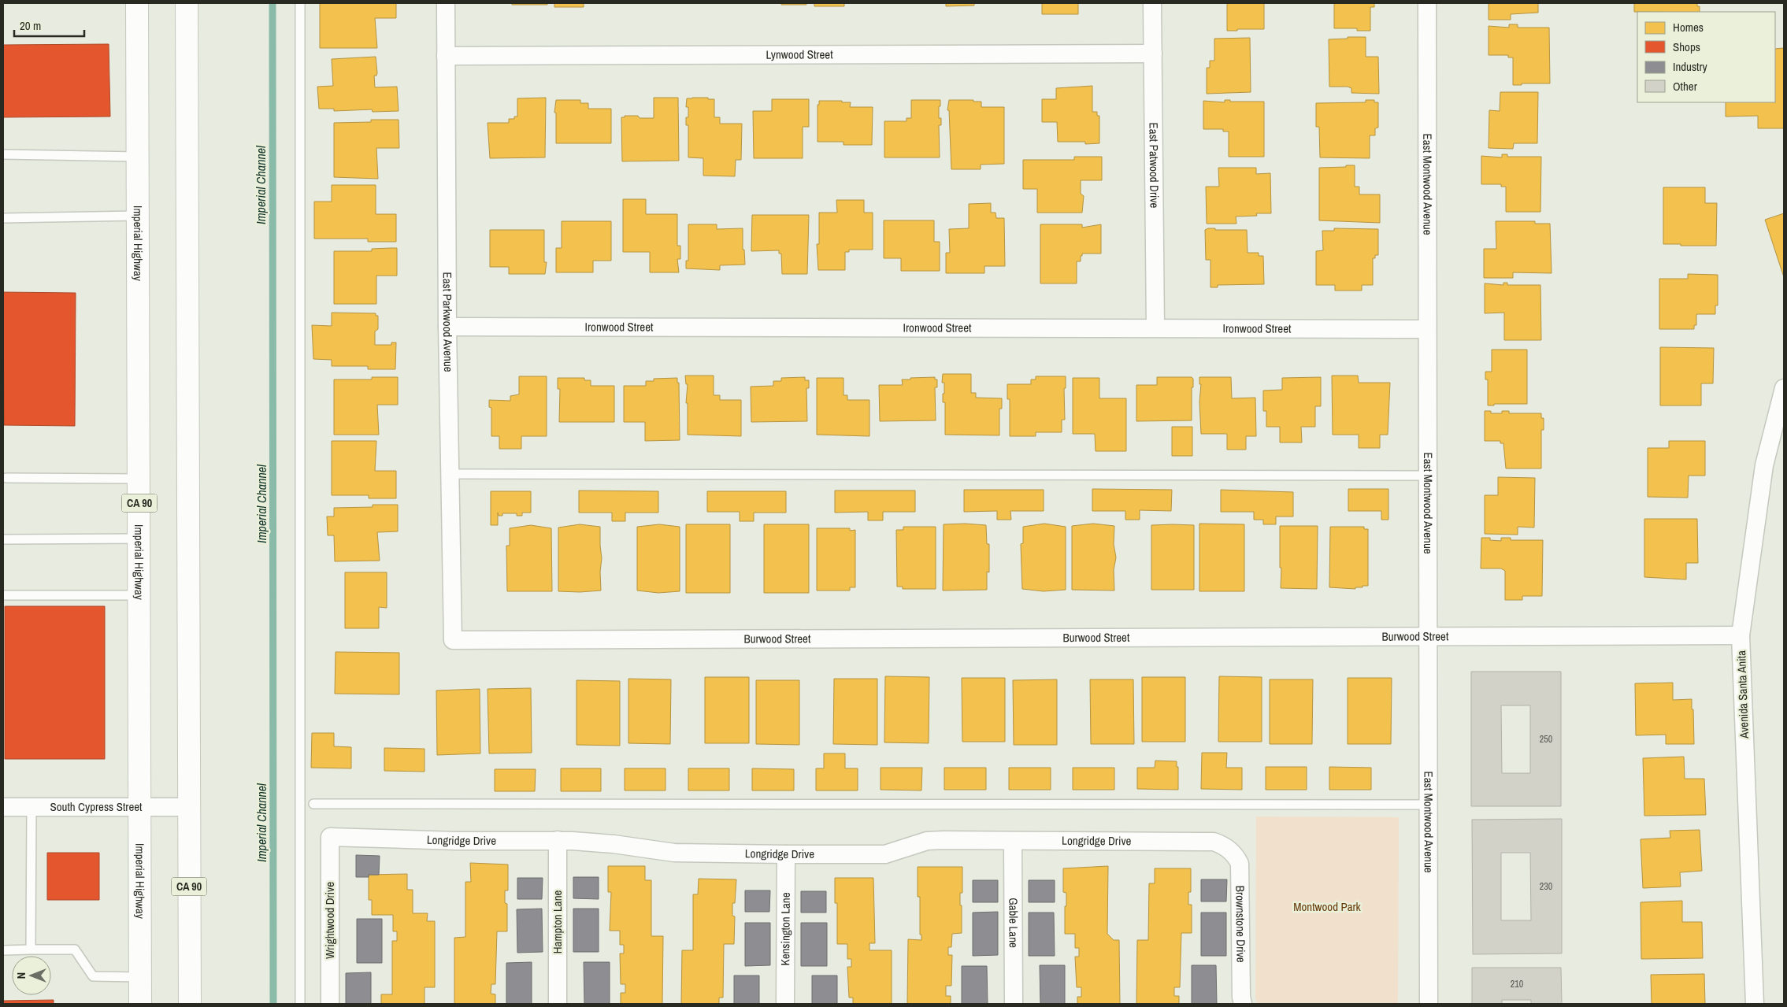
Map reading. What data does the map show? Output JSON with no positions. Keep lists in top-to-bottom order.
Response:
{
  "streets": {
    "main road": ["Imperial Highway", "CA 90"],
    "street": [
      "Lynwood Street",
      "East Patwood Drive",
      "East Montwood Avenue",
      "East Parkwood Avenue",
      "Ironwood Street",
      "Burwood Street",
      "Avenida Santa Anita",
      "South Cypress Street",
      "Longridge Drive",
      "Wrightwood Drive",
      "Hampton Lane",
      "Gable Lane",
      "Brownstone Drive",
      "Kensington Lane"
    ]
  },
  "crossings": [
    ["Lynwood Street", "East Patwood Drive"],
    ["Lynwood Street", "East Parkwood Avenue"],
    ["East Patwood Drive", "Ironwood Street"],
    ["East Montwood Avenue", "Ironwood Street"],
    ["East Montwood Avenue", "Burwood Street"],
    ["Imperial Highway", "South Cypress Street"],
    ["East Parkwood Avenue", "Ironwood Street"],
    ["East Parkwood Avenue", "Burwood Street"],
    ["CA 90", "South Cypress Street"],
    ["Burwood Street", "Avenida Santa Anita"],
    ["Longridge Drive", "Wrightwood Drive"],
    ["Longridge Drive", "Hampton Lane"],
    ["Longridge Drive", "Gable Lane"],
    ["Longridge Drive", "Brownstone Drive"],
    ["Longridge Drive", "Kensington Lane"]
  ],
  "water": ["Imperial Channel"],
  "parks": ["Montwood Park"],
  "house_numbers": ["250", "230", "210"],
  "legend": [
    "Homes",
    "Shops",
    "Industry",
    "Other"
  ],
  "scale_bar": "20 m",
  "north": "left"
}
